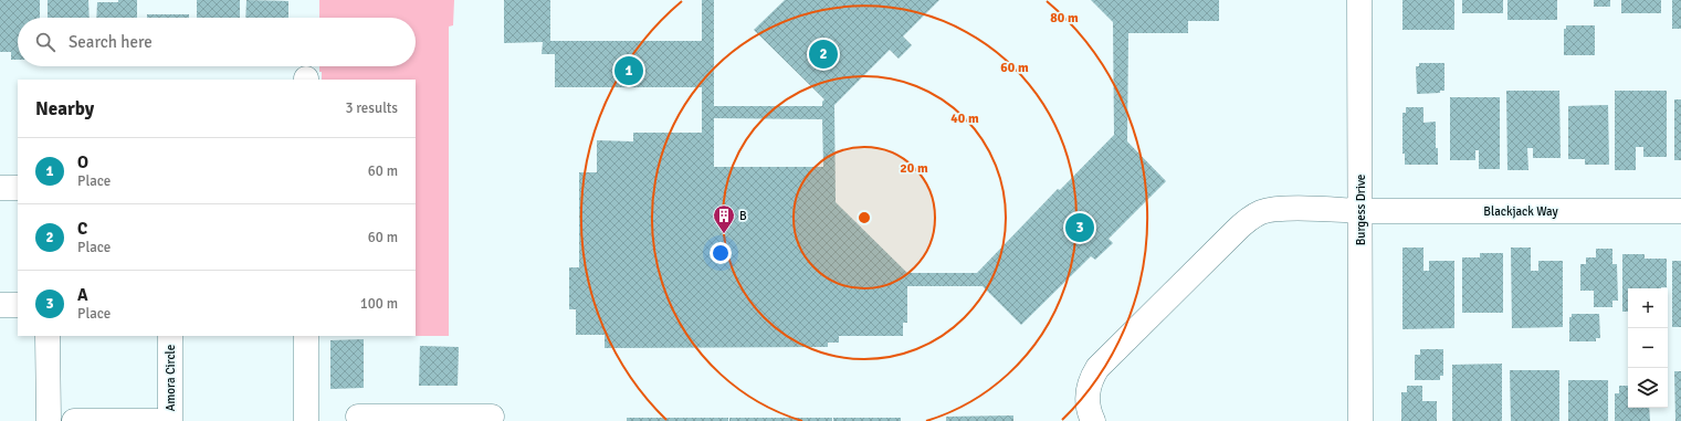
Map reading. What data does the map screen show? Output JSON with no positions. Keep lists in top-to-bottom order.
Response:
{
  "streets": {
    "street": ["Burgess Drive", "Blackjack Way", "Amora Circle"]
  },
  "crossings": [
    ["Burgess Drive", "Blackjack Way"]
  ],
  "places": {
    "building": ["B"]
  },
  "page": {
    "search": "Search here",
    "pins": ["2", "1", "3"],
    "heading": ["Nearby", "3 results"],
    "list": [
      {
        "mark": "1",
        "name": "O",
        "note": "Place",
        "value": "60 m"
      },
      {
        "mark": "2",
        "name": "C",
        "note": "Place",
        "value": "60 m"
      },
      {
        "mark": "3",
        "name": "A",
        "note": "Place",
        "value": "100 m"
      }
    ],
    "map_buttons": ["+", "−"]
  },
  "rings": [
    "80 m",
    "60 m",
    "40 m",
    "20 m"
  ]
}
